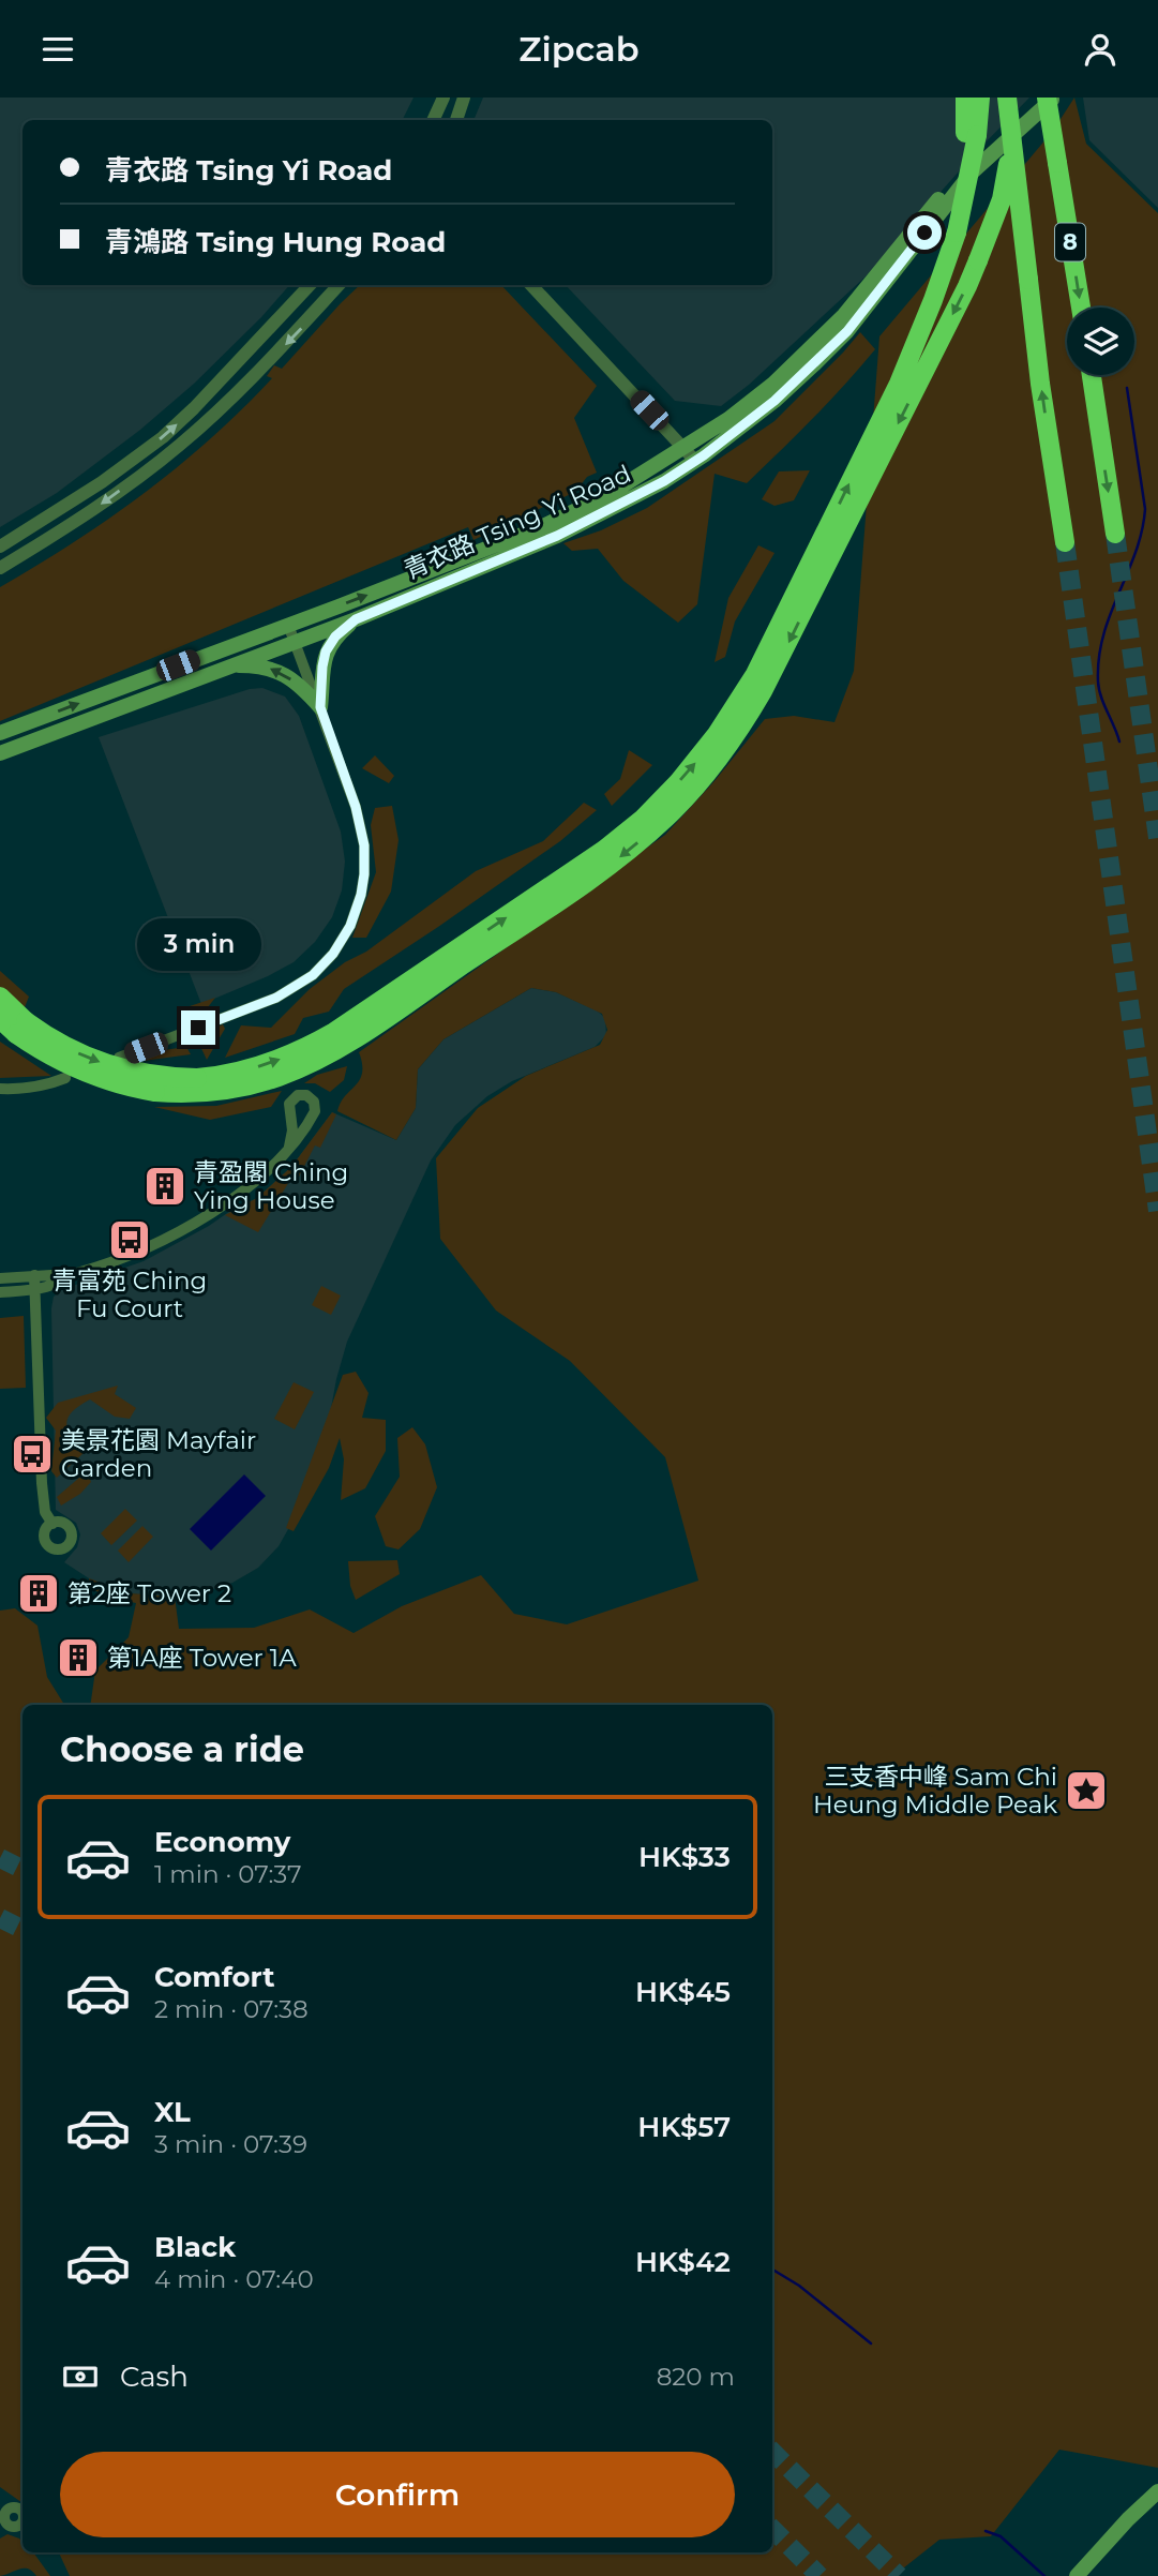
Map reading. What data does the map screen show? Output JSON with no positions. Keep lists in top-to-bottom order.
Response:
{
  "streets": {
    "highway": ["8"],
    "main road": ["青衣路 Tsing Yi Road"]
  },
  "places": {
    "building": ["青盈閣 Ching Ying House", "第2座 Tower 2", "第1A座 Tower 1A"],
    "bus stop": ["青富苑 Ching Fu Court", "美景花園 Mayfair Garden"],
    "place": ["三支香中峰 Sam Chi Heung Middle Peak"]
  },
  "page": {
    "header": "Zipcab",
    "banner": ["青衣路 Tsing Yi Road", "青鴻路 Tsing Hung Road"],
    "bubble": "3 min",
    "heading": "Choose a ride",
    "list": [
      {
        "name": "Economy",
        "note": "1 min · 07:37",
        "value": "HK$33"
      },
      {
        "name": "Comfort",
        "note": "2 min · 07:38",
        "value": "HK$45"
      },
      {
        "name": "XL",
        "note": "3 min · 07:39",
        "value": "HK$57"
      },
      {
        "name": "Black",
        "note": "4 min · 07:40",
        "value": "HK$42"
      }
    ],
    "pay": ["Cash", "820 m"],
    "buttons": "Confirm"
  }
}
